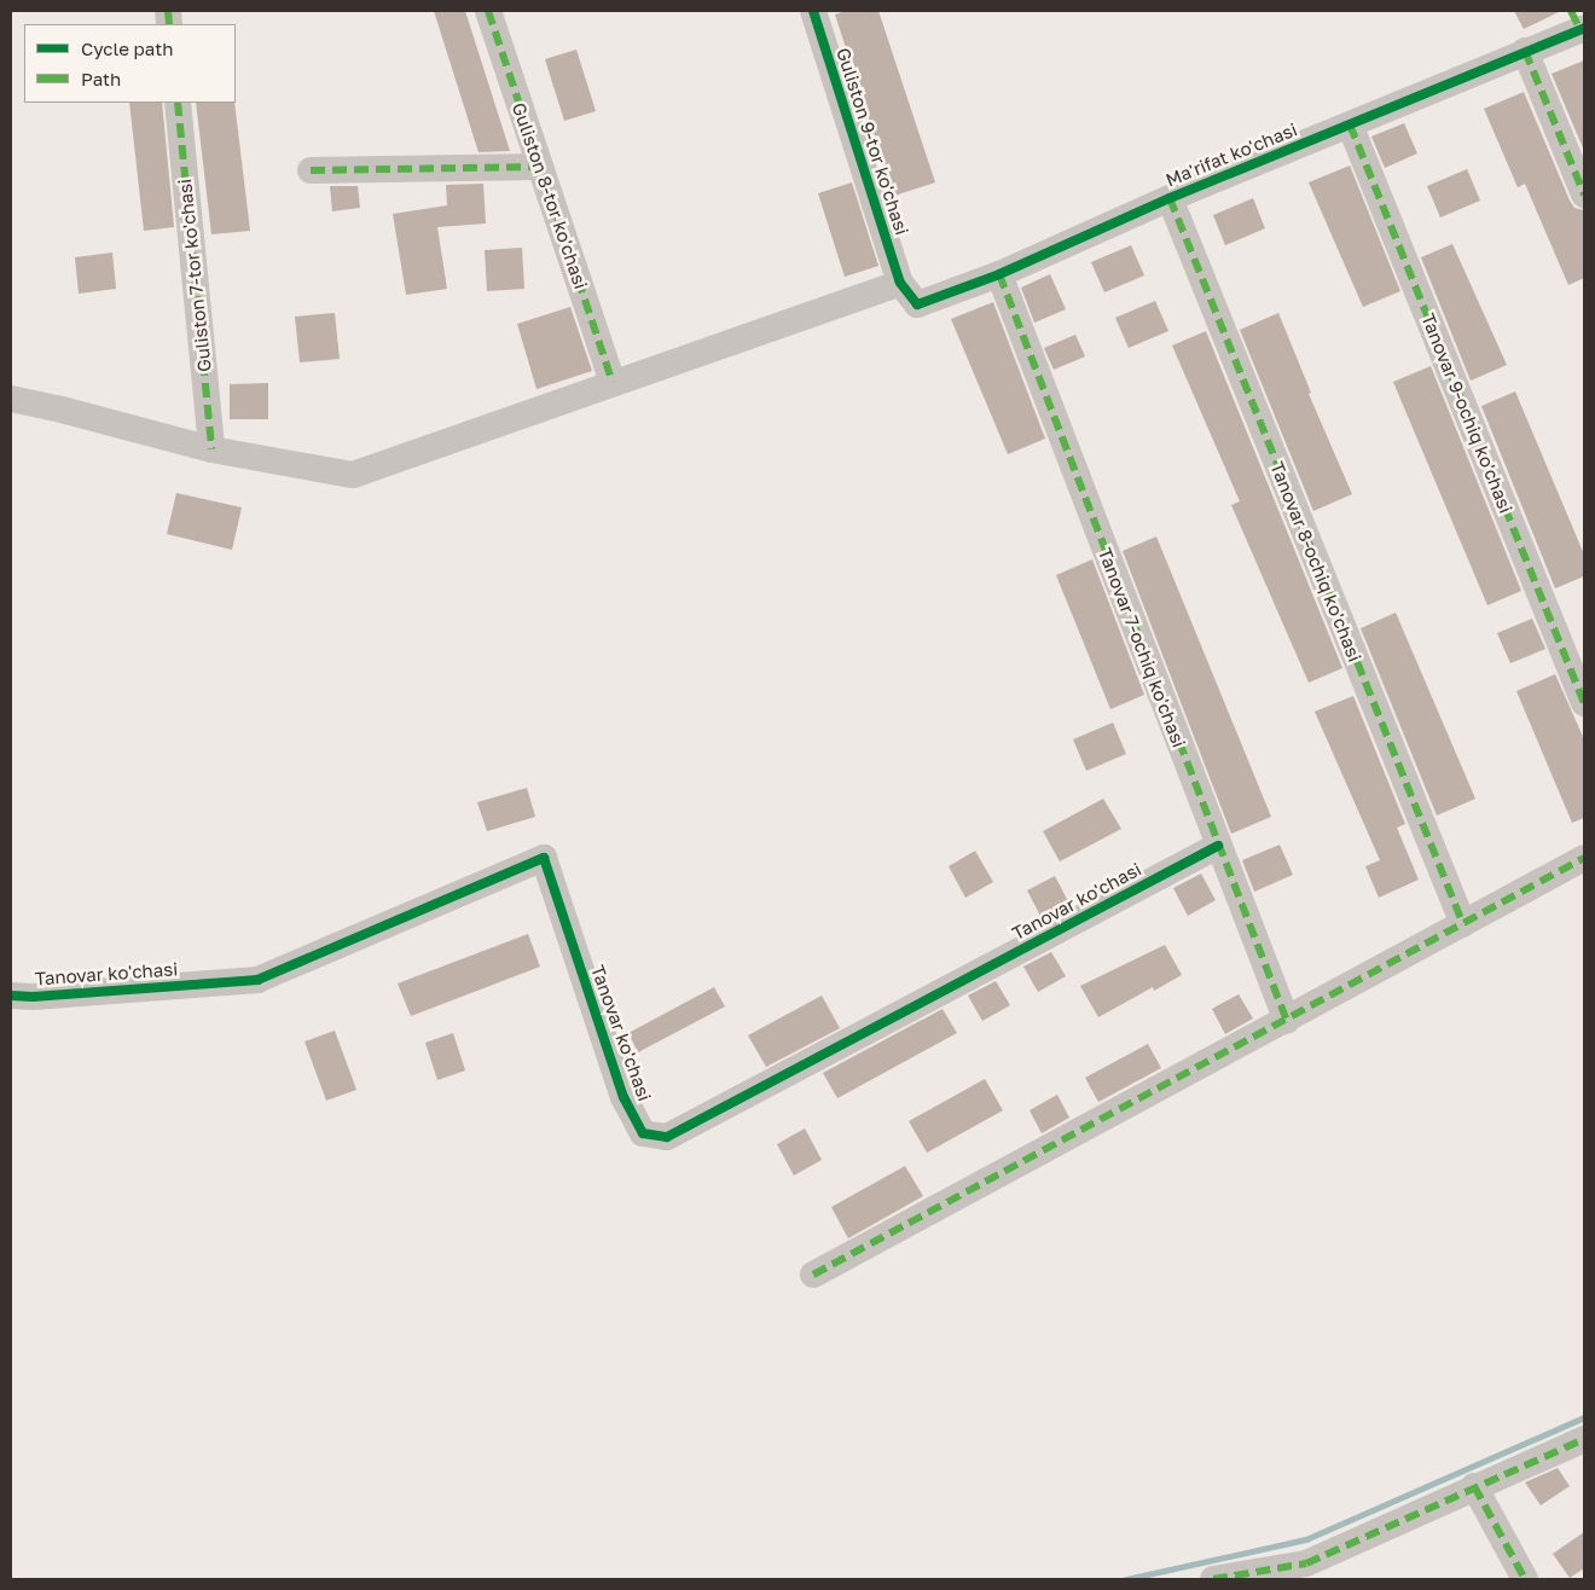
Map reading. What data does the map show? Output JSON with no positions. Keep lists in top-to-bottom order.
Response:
{
  "streets": {
    "street": [
      "Guliston 9-tor ko'chasi",
      "Ma'rifat ko'chasi",
      "Guliston 8-tor ko'chasi",
      "Guliston 7-tor ko'chasi",
      "Tanovar 9-ochiq ko'chasi",
      "Tanovar 8-ochiq ko'chasi",
      "Tanovar 7-ochiq ko'chasi",
      "Tanovar ko'chasi"
    ]
  },
  "crossings": [
    ["Guliston 9-tor ko'chasi", "Ma'rifat ko'chasi"],
    ["Ma'rifat ko'chasi", "Tanovar 9-ochiq ko'chasi"],
    ["Ma'rifat ko'chasi", "Tanovar 8-ochiq ko'chasi"],
    ["Ma'rifat ko'chasi", "Tanovar 7-ochiq ko'chasi"],
    ["Tanovar 7-ochiq ko'chasi", "Tanovar ko'chasi"]
  ],
  "legend": ["Cycle path", "Path"]
}
